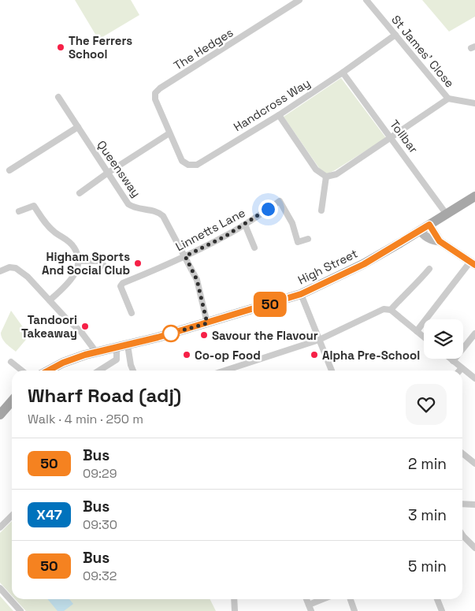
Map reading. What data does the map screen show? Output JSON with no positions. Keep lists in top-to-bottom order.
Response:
{
  "streets": {
    "main road": ["High Street"],
    "street": [
      "The Hedges",
      "St James' Close",
      "Handcross Way",
      "Tollbar",
      "Queensway",
      "Linnetts Lane"
    ]
  },
  "crossings": [
    ["The Hedges", "Handcross Way"],
    ["St James' Close", "Handcross Way"],
    ["St James' Close", "Tollbar"],
    ["Handcross Way", "Tollbar"],
    ["Tollbar", "High Street"],
    ["Queensway", "Linnetts Lane"],
    ["Queensway", "High Street"]
  ],
  "places": [
    "The Ferrers School",
    "Higham Sports And Social Club",
    "Tandoori Takeaway",
    "Savour the Flavour",
    "Co-op Food",
    "Alpha Pre-School"
  ],
  "lines": ["bus line 50"],
  "page": {
    "on_map": "50",
    "heading": ["Wharf Road (adj)", "Walk · 4 min · 250 m"],
    "list": [
      {
        "mark": "50",
        "name": "Bus",
        "note": "09:29",
        "value": "2 min"
      },
      {
        "mark": "X47",
        "name": "Bus",
        "note": "09:30",
        "value": "3 min"
      },
      {
        "mark": "50",
        "name": "Bus",
        "note": "09:32",
        "value": "5 min"
      }
    ]
  }
}
